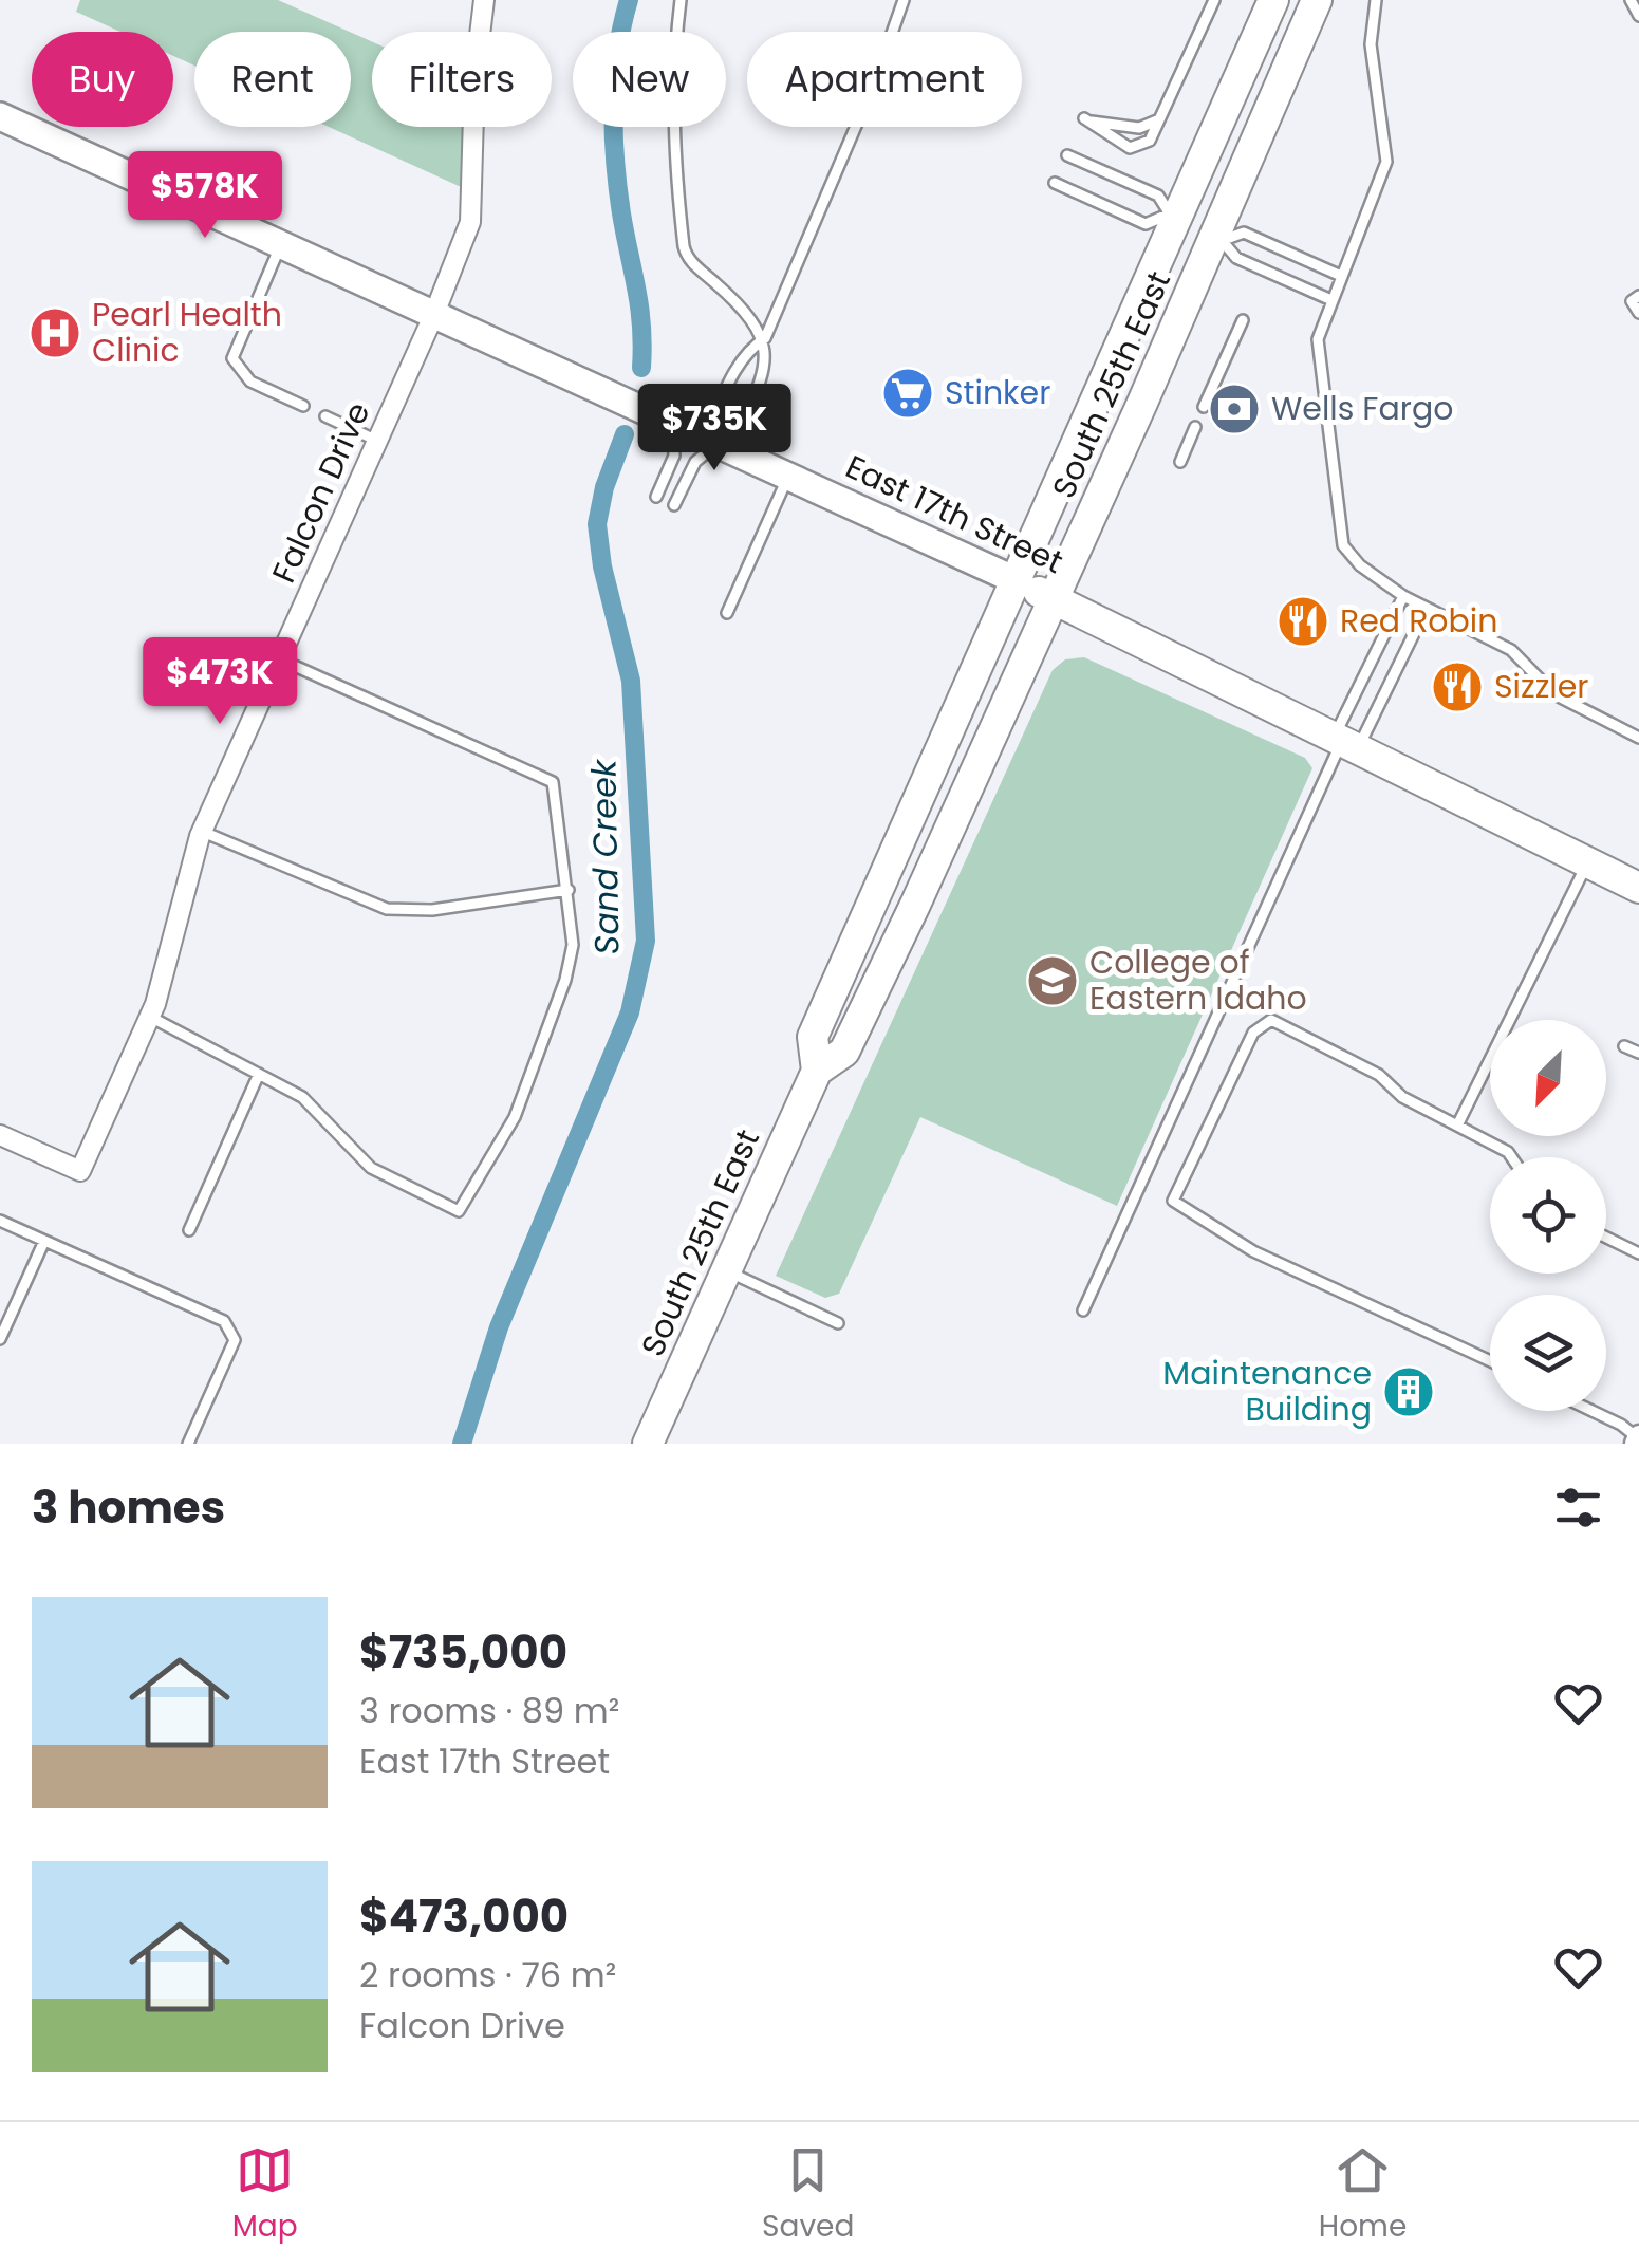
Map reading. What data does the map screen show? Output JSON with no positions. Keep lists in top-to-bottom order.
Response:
{
  "streets": {
    "main road": ["South 25th East", "East 17th Street"],
    "street": ["Falcon Drive"]
  },
  "crossings": [
    ["South 25th East", "East 17th Street"],
    ["Falcon Drive", "East 17th Street"]
  ],
  "water": ["Sand Creek"],
  "places": {
    "hospital": ["Pearl Health Clinic"],
    "supermarket": ["Stinker"],
    "bank": ["Wells Fargo"],
    "restaurant": ["Red Robin", "Sizzler"],
    "school or university": ["College of Eastern Idaho"],
    "building": ["Maintenance Building"]
  },
  "north": "bottom left",
  "page": {
    "chip": [
      "Buy",
      "Rent",
      "Filters",
      "New",
      "Apartment"
    ],
    "price": ["$578K", "$735K", "$473K"],
    "heading": "3 homes",
    "list": [
      {
        "name": "$735,000",
        "note": "3 rooms · 89 m² · East 17th Street"
      },
      {
        "name": "$473,000",
        "note": "2 rooms · 76 m² · Falcon Drive"
      }
    ],
    "tabs": ["Map", "Saved", "Home"]
  }
}
